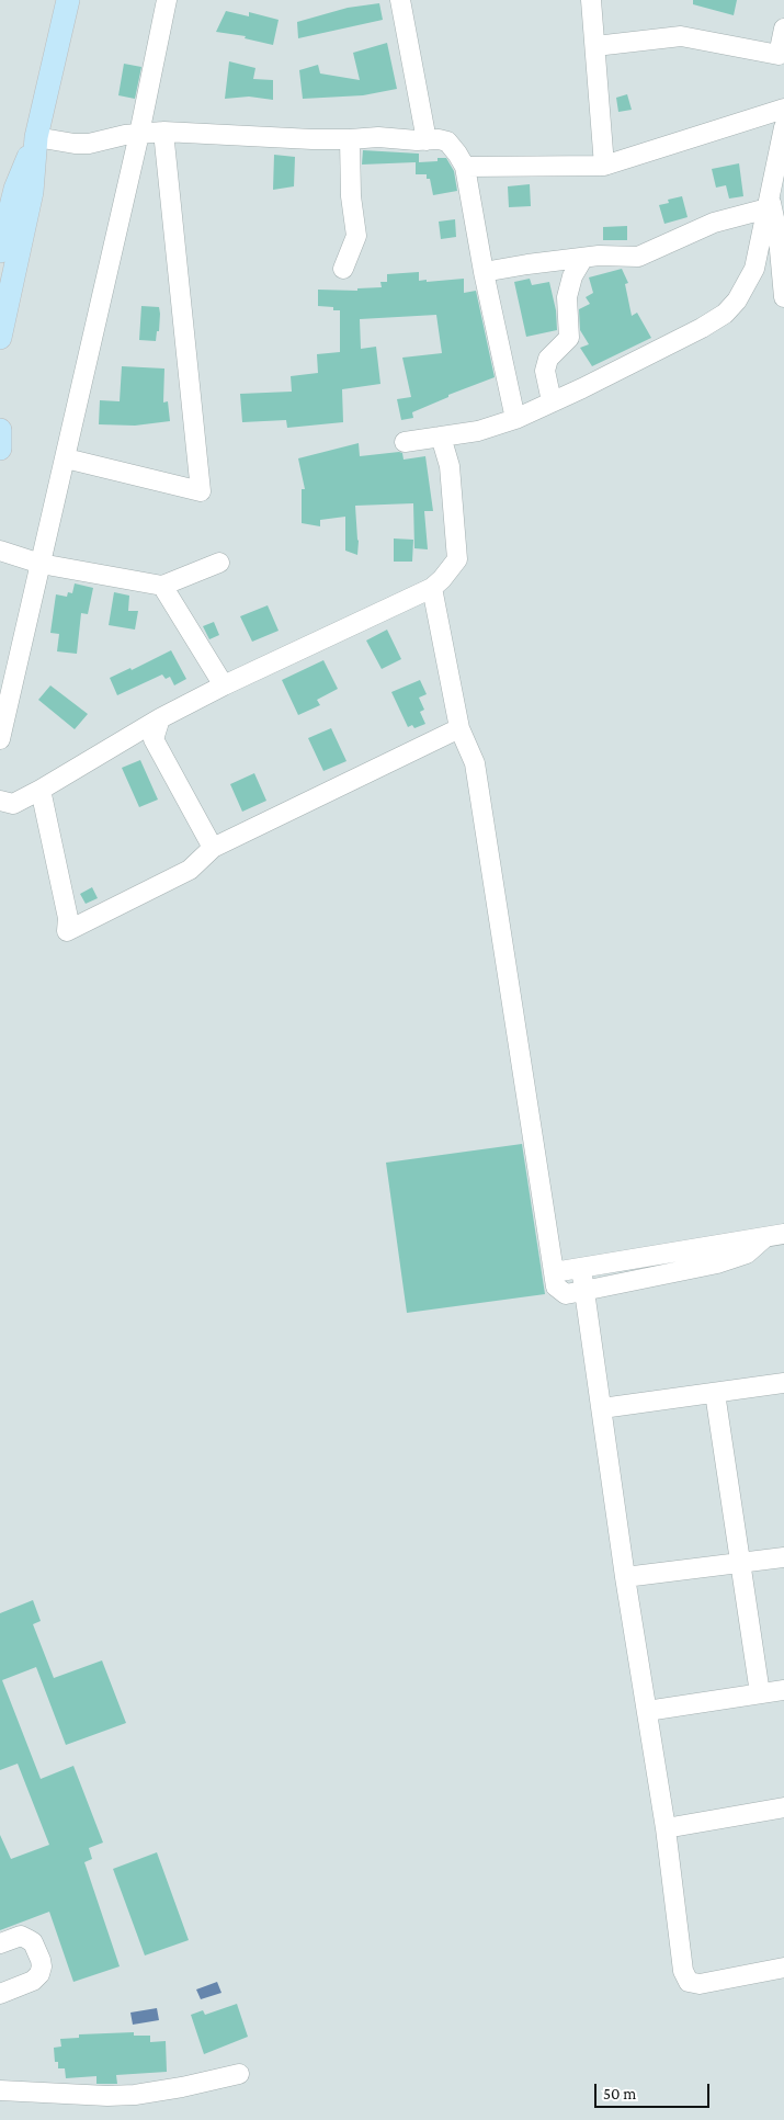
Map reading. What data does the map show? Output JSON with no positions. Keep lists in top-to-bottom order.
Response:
{
  "scale_bar": "50 m"
}
